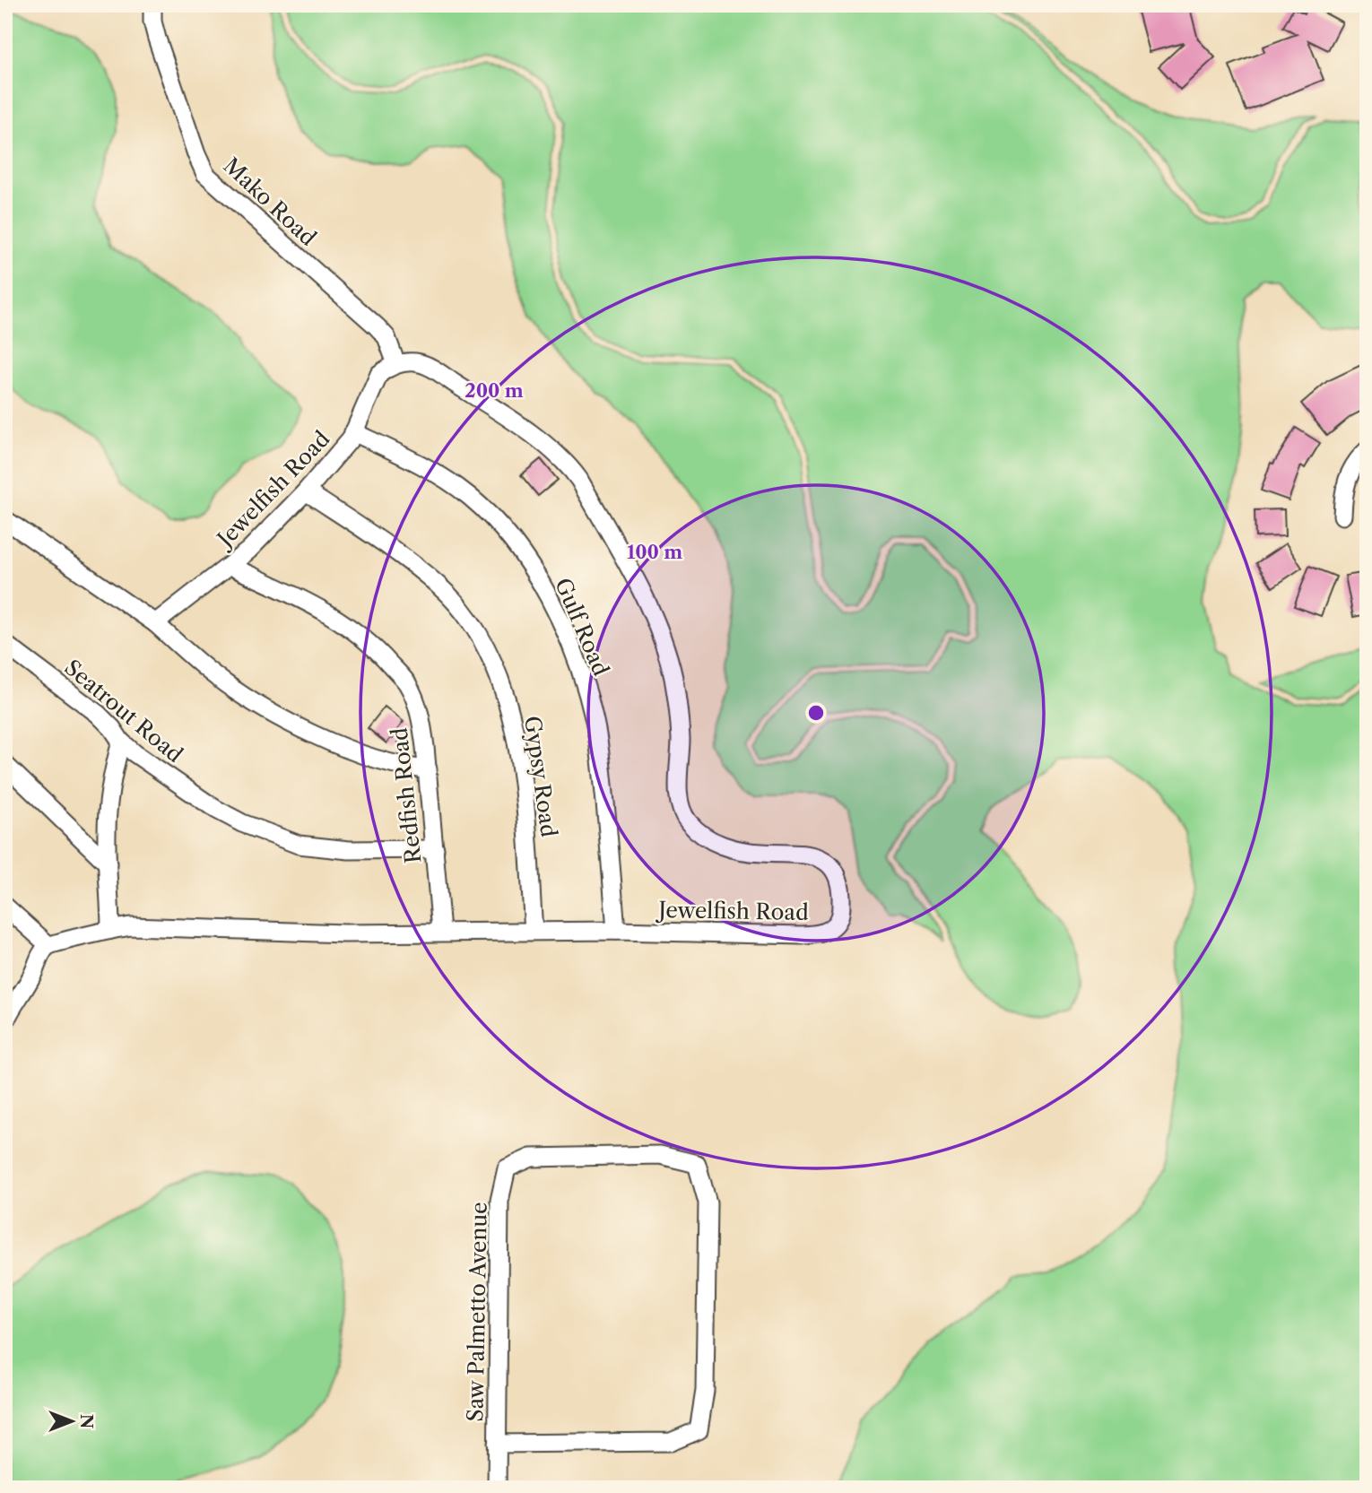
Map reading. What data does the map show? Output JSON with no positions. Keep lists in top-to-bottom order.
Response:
{
  "streets": {
    "street": [
      "Mako Road",
      "Jewelfish Road",
      "Gulf Road",
      "Seatrout Road",
      "Gypsy Road",
      "Redfish Road",
      "Saw Palmetto Avenue"
    ]
  },
  "crossings": [
    ["Mako Road", "Jewelfish Road"],
    ["Jewelfish Road", "Gulf Road"],
    ["Jewelfish Road", "Gypsy Road"],
    ["Jewelfish Road", "Redfish Road"],
    ["Seatrout Road", "Redfish Road"]
  ],
  "north": "right",
  "rings": ["200 m", "100 m"]
}
